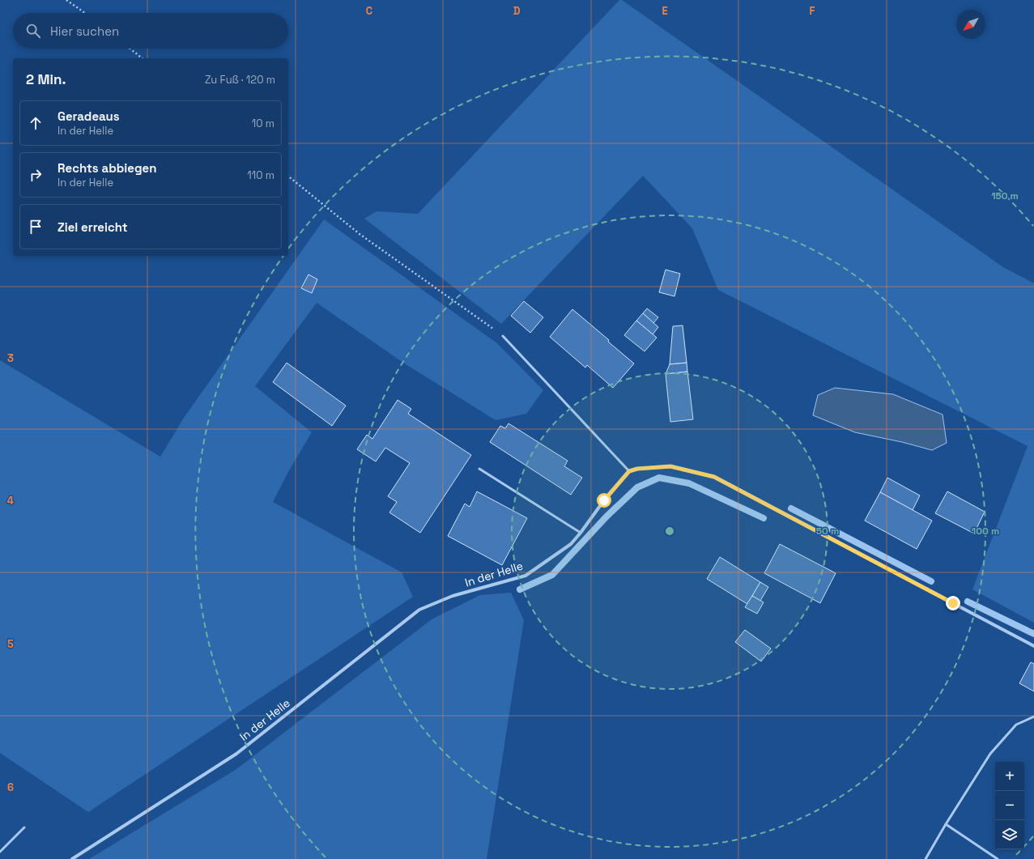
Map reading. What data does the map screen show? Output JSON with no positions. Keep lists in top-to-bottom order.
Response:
{
  "streets": {
    "street": ["In der Helle"]
  },
  "north": "bottom left",
  "page": {
    "search": "Hier suchen",
    "heading": ["2 Min.", "Zu Fuß · 120 m"],
    "list": [
      ["Geradeaus", "In der Helle", "10 m"],
      ["Rechts abbiegen", "In der Helle", "110 m"],
      "Ziel erreicht"
    ],
    "map_buttons": ["+", "−"]
  },
  "grid": {
    "columns": [
      "C",
      "D",
      "E",
      "F"
    ],
    "rows": [
      "3",
      "4",
      "5",
      "6"
    ]
  },
  "rings": ["150 m", "50 m", "100 m"]
}
